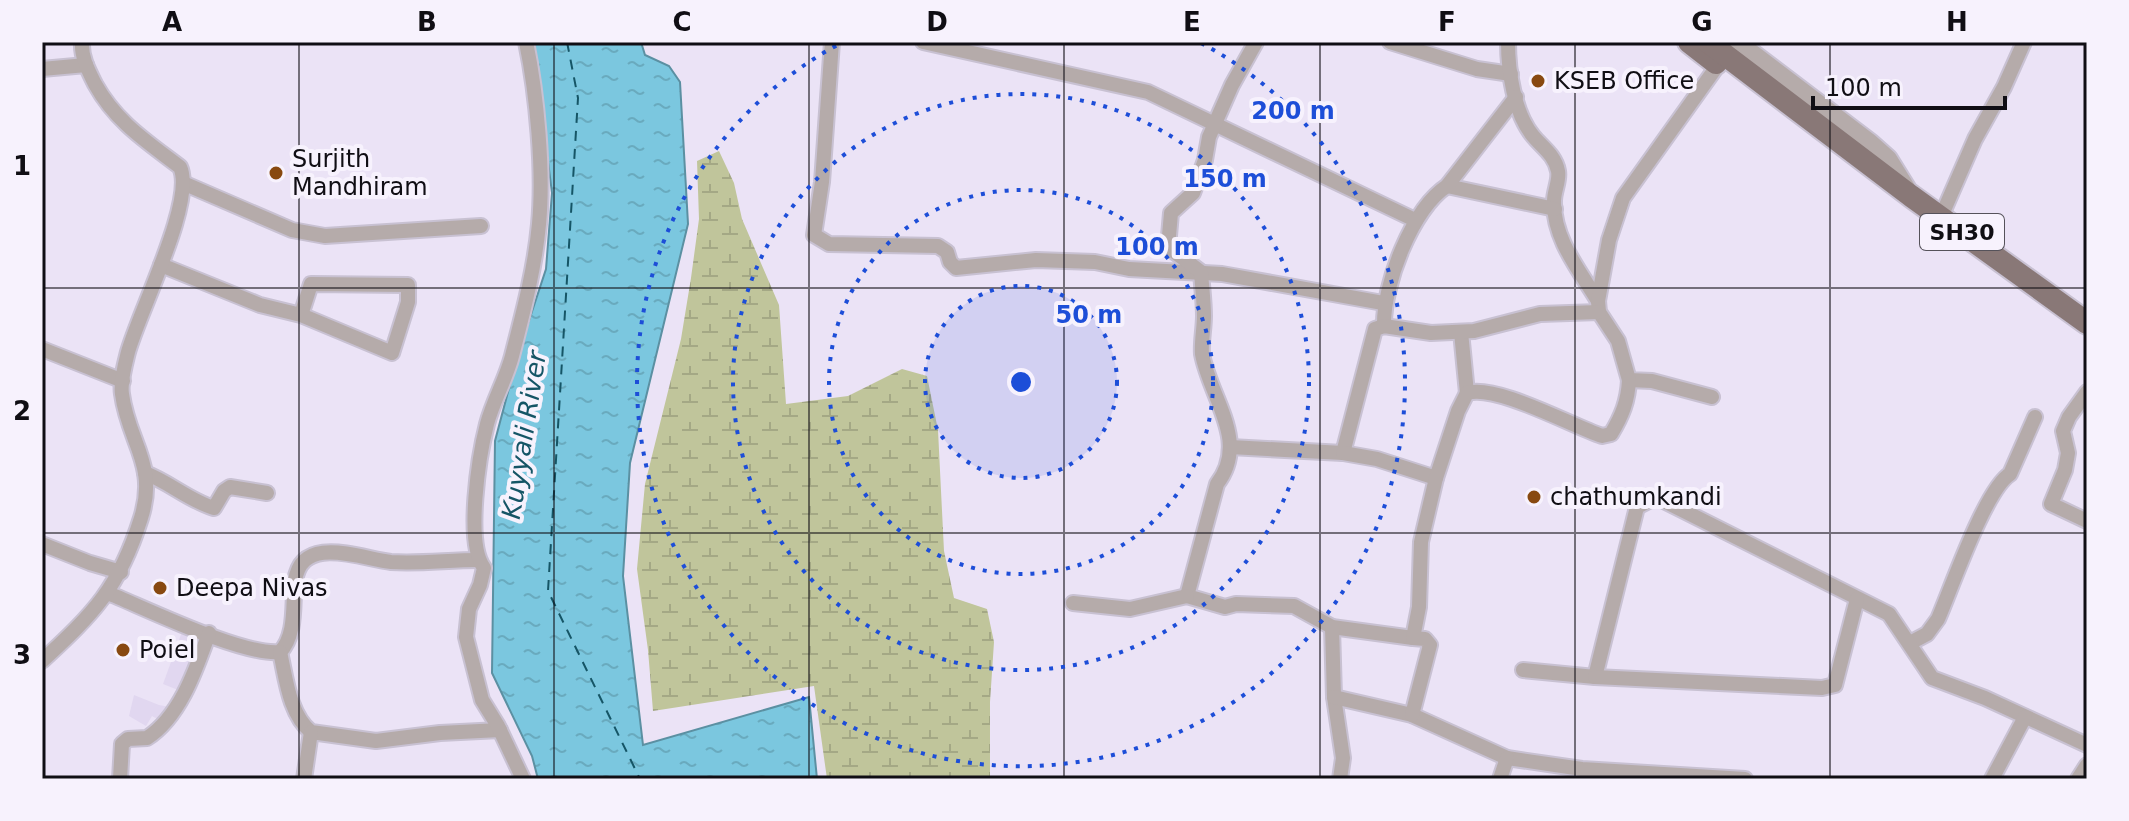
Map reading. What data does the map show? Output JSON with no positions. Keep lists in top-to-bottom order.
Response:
{
  "streets": {
    "main road": ["SH30"]
  },
  "water": ["Kuyyali River"],
  "places": [
    "KSEB Office",
    "Surjith Mandhiram",
    "chathumkandi",
    "Deepa Nivas",
    "Poiel"
  ],
  "scale_bar": "100 m",
  "grid": {
    "columns": [
      "A",
      "B",
      "C",
      "D",
      "E",
      "F",
      "G",
      "H"
    ],
    "rows": ["1", "2", "3"]
  },
  "rings": [
    "200 m",
    "150 m",
    "100 m",
    "50 m"
  ]
}
